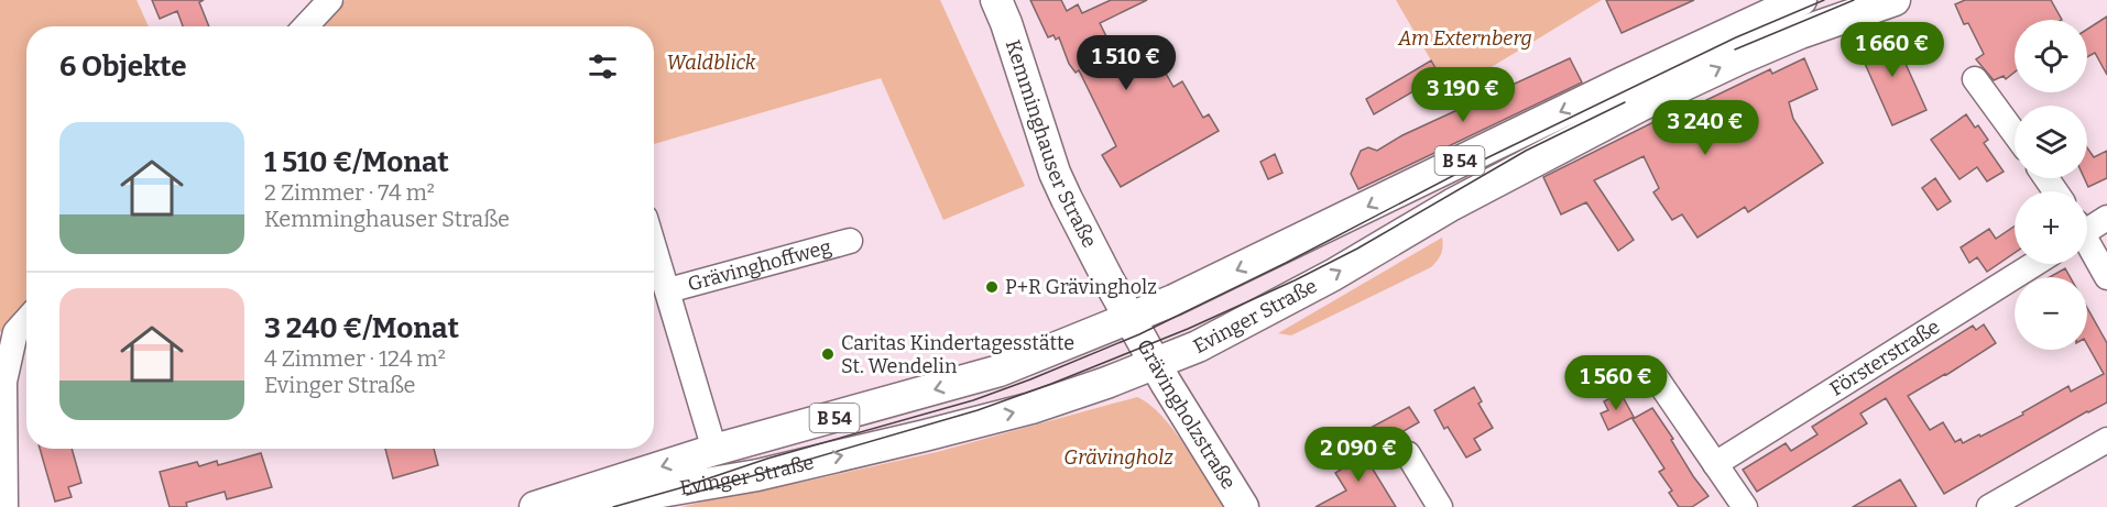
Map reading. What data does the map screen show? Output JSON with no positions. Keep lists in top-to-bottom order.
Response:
{
  "streets": {
    "main road": [
      "Kemminghauser Straße",
      "B 54",
      "Evinger Straße",
      "Grävingholzstraße"
    ],
    "street": ["Grävinghoffweg", "Försterstraße"]
  },
  "crossings": [
    ["Kemminghauser Straße", "Evinger Straße"],
    ["Kemminghauser Straße", "Grävingholzstraße"],
    ["Grävinghoffweg", "Evinger Straße"],
    ["Evinger Straße", "Grävingholzstraße"]
  ],
  "parks": ["Am Externberg", "Waldblick", "Grävingholz"],
  "places": ["P+R Grävingholz", "Caritas Kindertagesstätte St. Wendelin"],
  "page": {
    "map_buttons": ["+", "−"],
    "price": [
      "1 660 €",
      "1 510 €",
      "3 190 €",
      "3 240 €",
      "1 560 €",
      "2 090 €"
    ],
    "heading": "6 Objekte",
    "list": [
      {
        "name": "1 510 €/Monat",
        "note": "2 Zimmer · 74 m² · Kemminghauser Straße"
      },
      {
        "name": "3 240 €/Monat",
        "note": "4 Zimmer · 124 m² · Evinger Straße"
      }
    ]
  }
}
